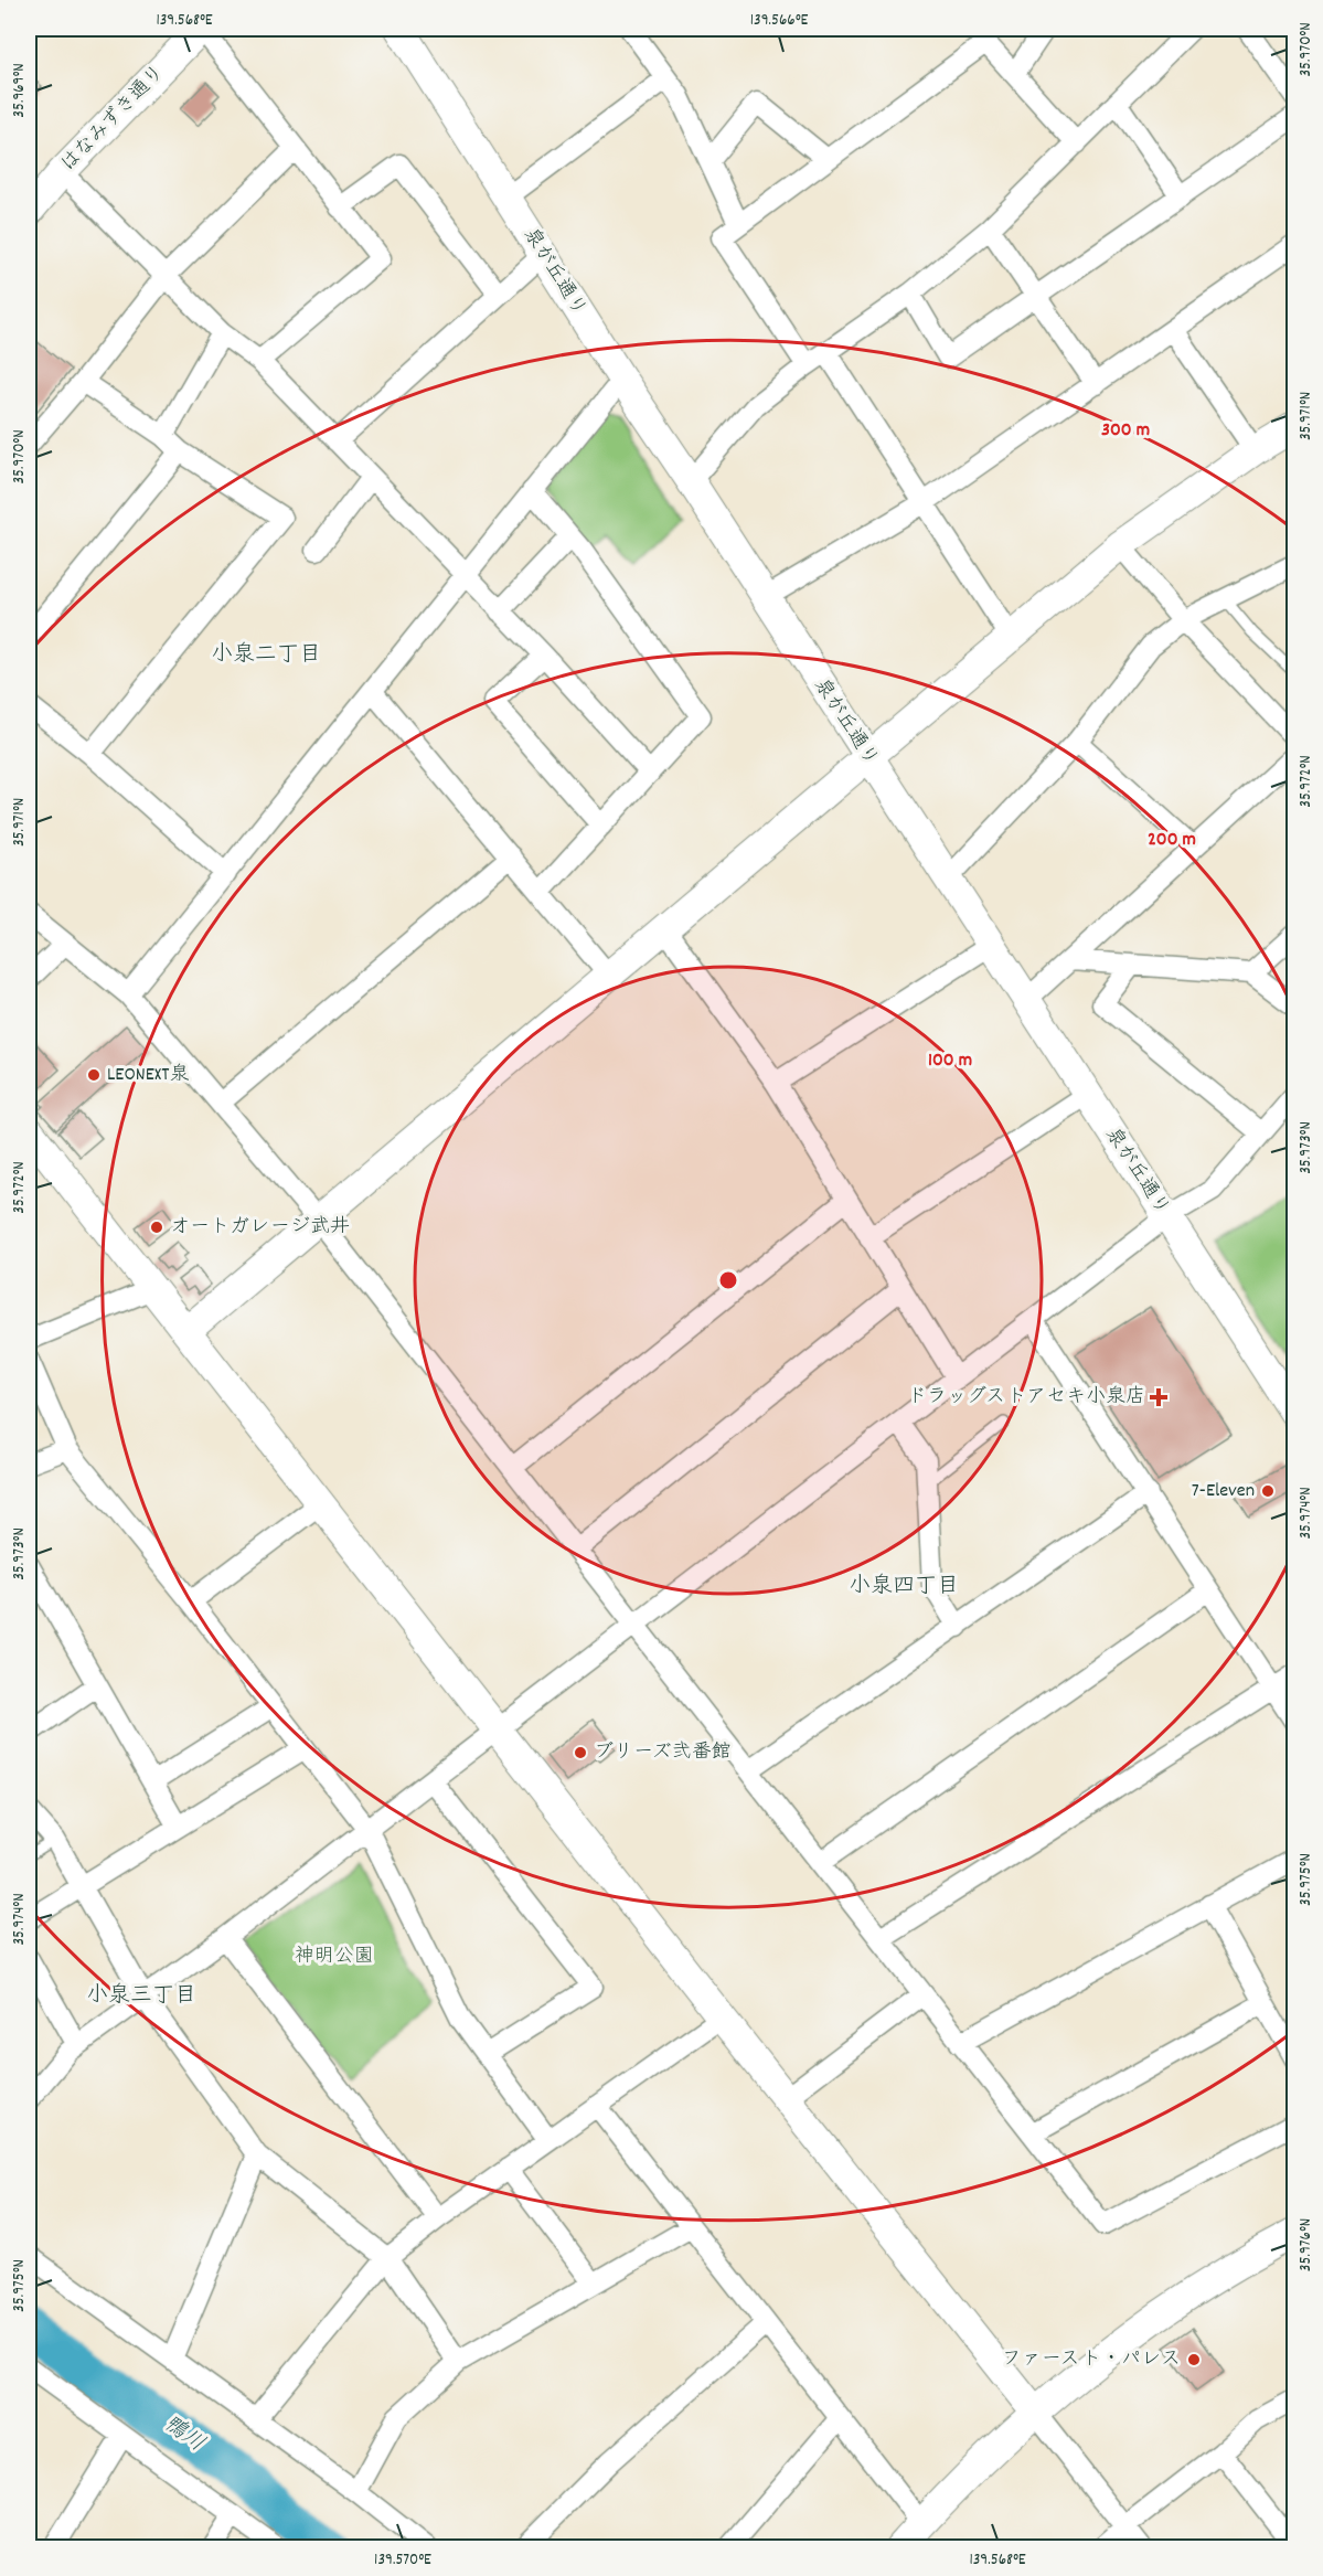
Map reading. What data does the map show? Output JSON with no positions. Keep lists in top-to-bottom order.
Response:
{
  "streets": {
    "street": ["はなみずき通り", "泉が丘通り"]
  },
  "districts": ["小泉二丁目", "小泉四丁目", "小泉三丁目"],
  "water": ["鴨川"],
  "parks": ["神明公園"],
  "places": {
    "other": [
      "LEONEXT泉",
      "オートガレージ武井",
      "7-Eleven",
      "ブリーズ弐番館",
      "ファースト・パレス"
    ],
    "health": ["ドラッグストアセキ小泉店"]
  },
  "coordinates": [
    "139.568°E",
    "139.566°E",
    "35.970°N",
    "35.969°N",
    "35.971°N",
    "35.972°N",
    "35.973°N",
    "35.974°N",
    "35.975°N",
    "35.976°N",
    "139.570°E"
  ],
  "rings": ["300 m", "200 m", "100 m"]
}
